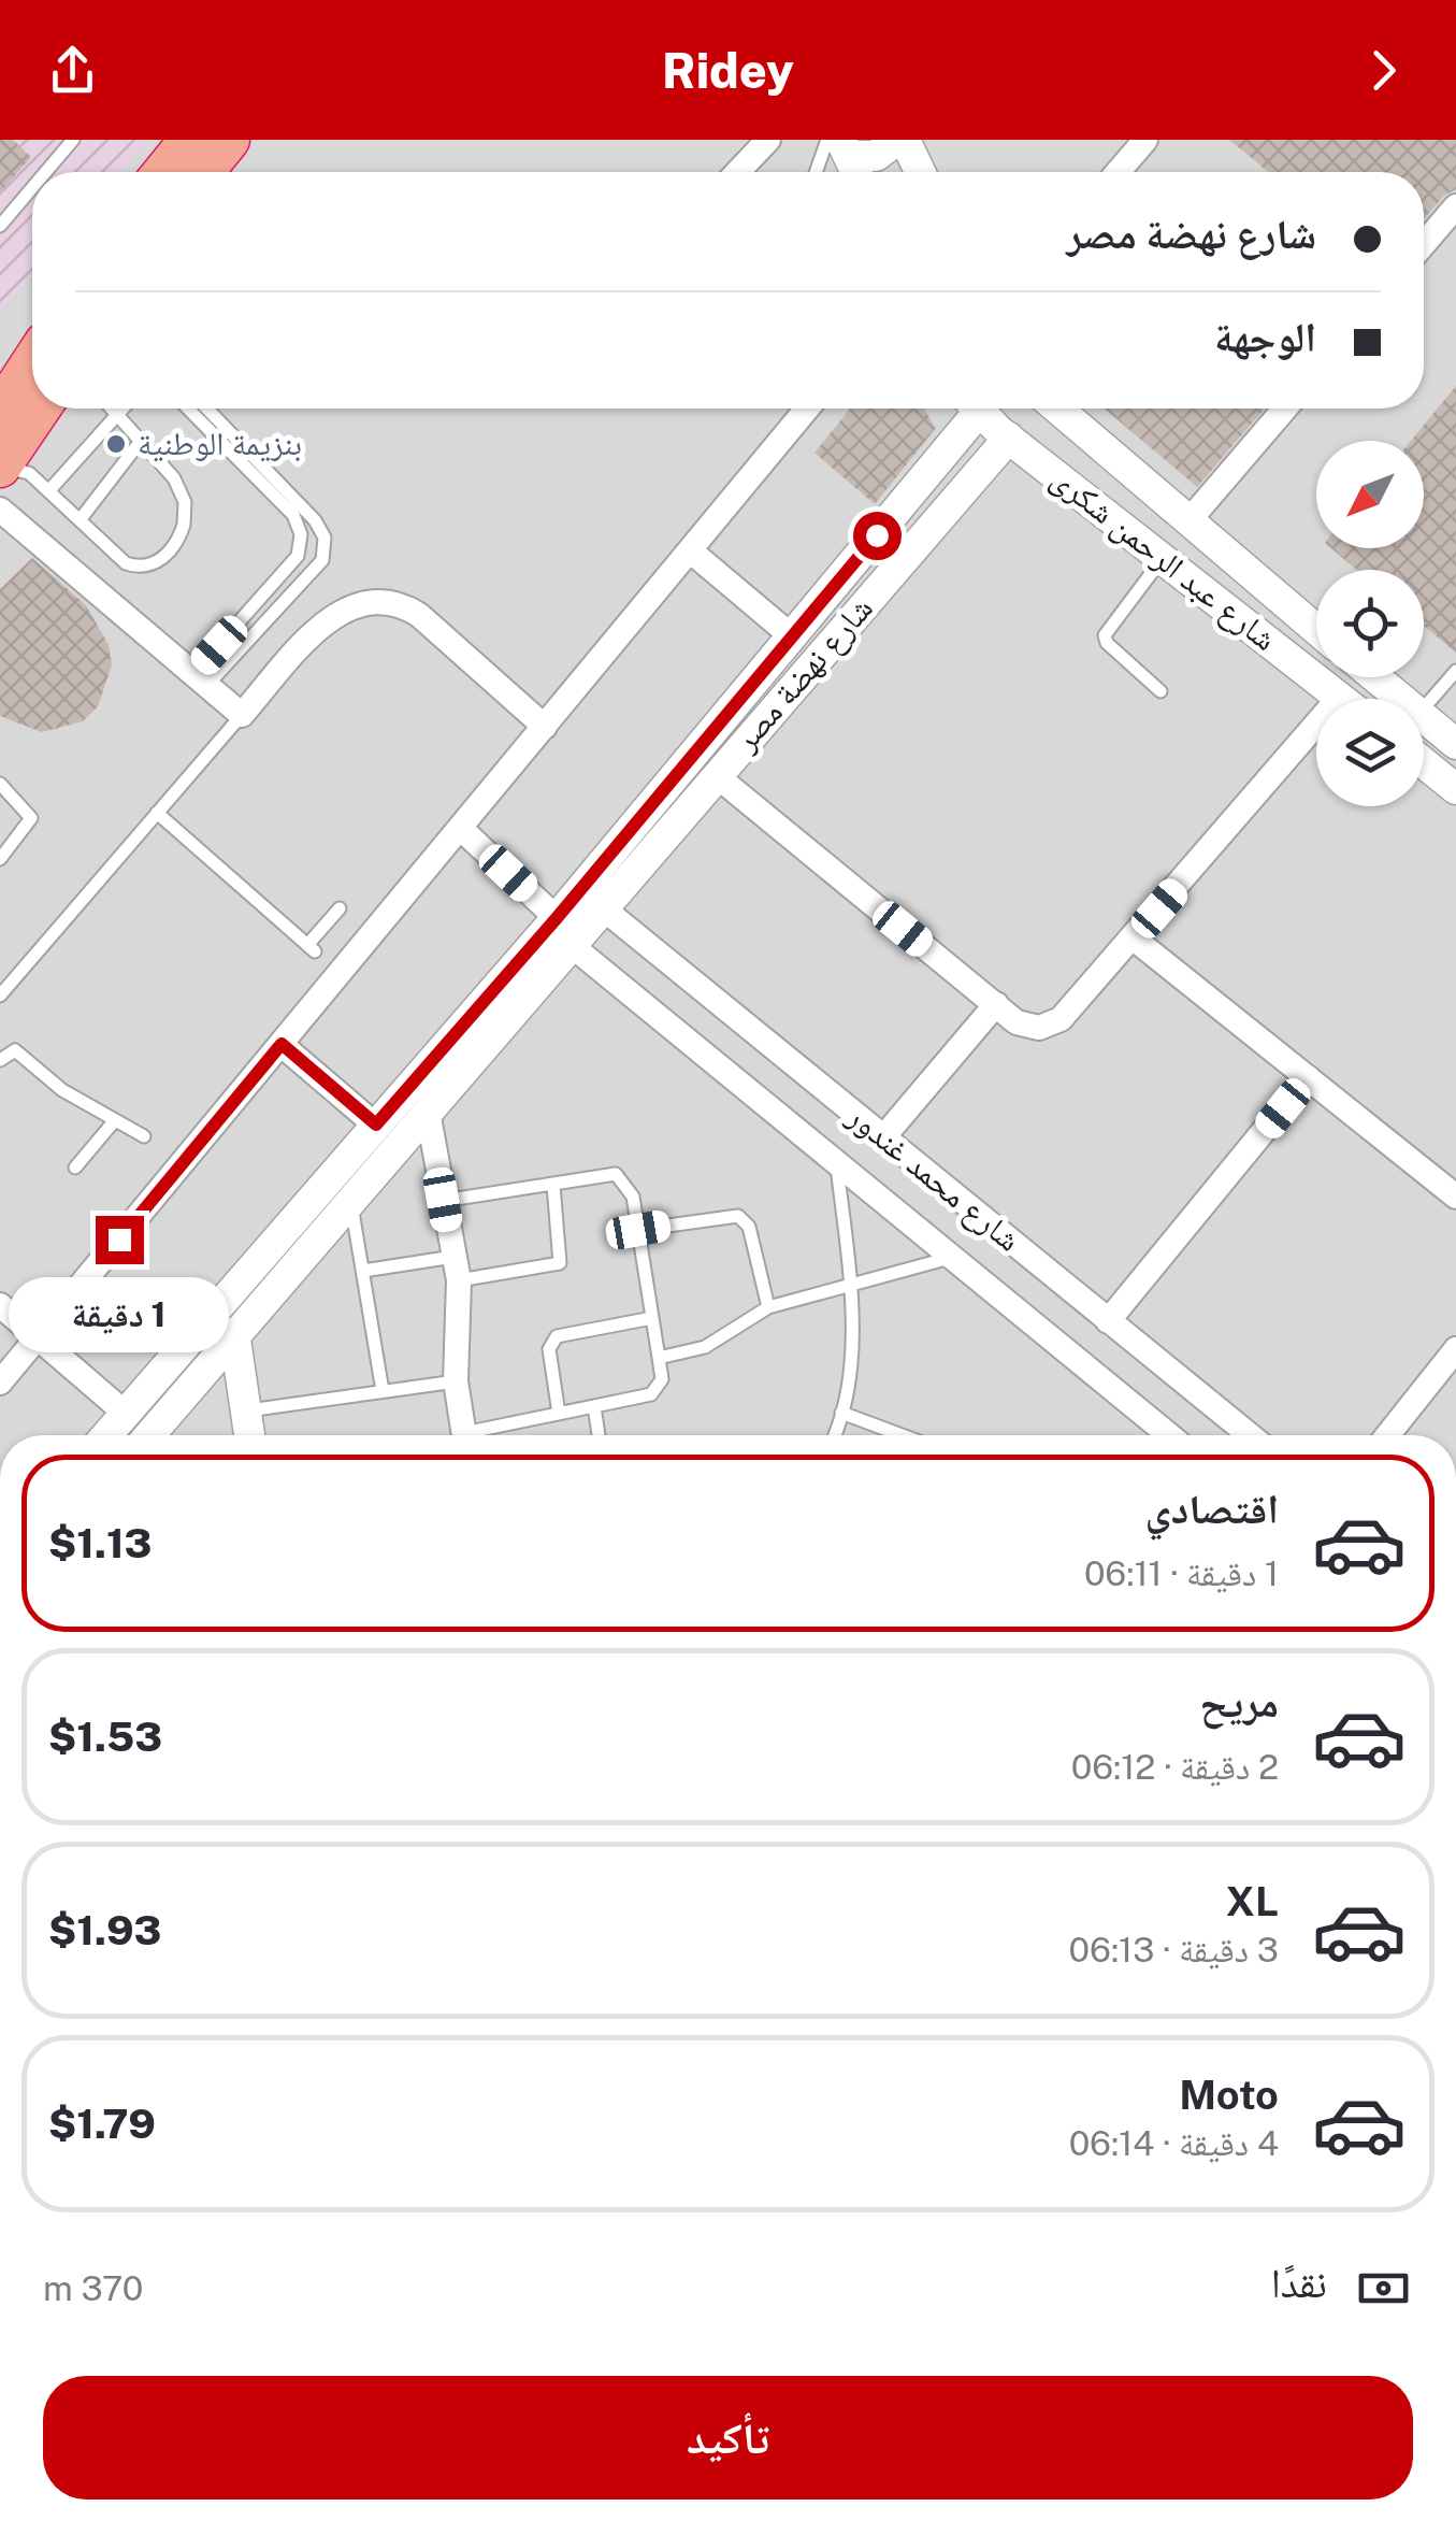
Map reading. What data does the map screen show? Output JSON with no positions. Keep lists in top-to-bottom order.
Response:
{
  "streets": {
    "street": ["شارع عبد الرحمن شكرى", "شارع نهضة مصر", "شارع محمد غندور"]
  },
  "crossings": [
    ["شارع عبد الرحمن شكرى", "شارع نهضة مصر"],
    ["شارع نهضة مصر", "شارع محمد غندور"]
  ],
  "places": ["بنزيمة الوطنية"],
  "north": "bottom left",
  "page": {
    "header": "Ridey",
    "banner": ["شارع نهضة مصر", "الوجهة"],
    "bubble": "1 دقيقة",
    "list": [
      {
        "name": "اقتصادي",
        "note": "1 دقيقة · 06:11",
        "value": "$1.13"
      },
      {
        "name": "مريح",
        "note": "2 دقيقة · 06:12",
        "value": "$1.53"
      },
      {
        "name": "XL",
        "note": "3 دقيقة · 06:13",
        "value": "$1.93"
      },
      {
        "name": "Moto",
        "note": "4 دقيقة · 06:14",
        "value": "$1.79"
      }
    ],
    "pay": ["نقدًا", "370 m"],
    "buttons": "تأكيد"
  }
}
